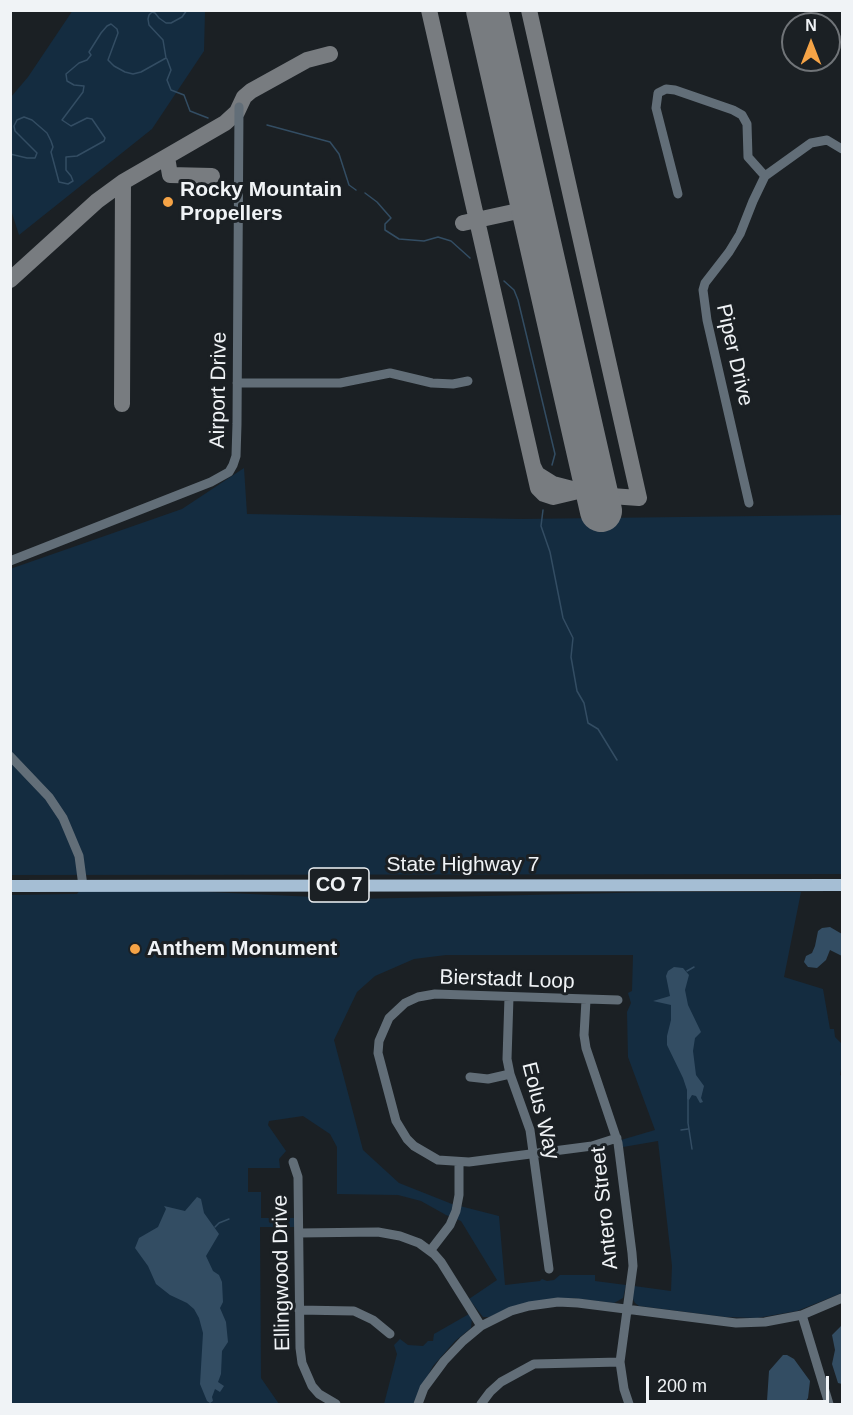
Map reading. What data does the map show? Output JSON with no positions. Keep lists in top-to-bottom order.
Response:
{
  "streets": {
    "main road": ["State Highway 7", "CO 7"],
    "street": [
      "Piper Drive",
      "Airport Drive",
      "Bierstadt Loop",
      "Eolus Way",
      "Antero Street",
      "Ellingwood Drive"
    ]
  },
  "crossings": [
    ["State Highway 7", "CO 7"],
    ["Bierstadt Loop", "Eolus Way"],
    ["Bierstadt Loop", "Antero Street"]
  ],
  "places": ["Rocky Mountain Propellers", "Anthem Monument"],
  "scale_bar": "200 m",
  "north": "top"
}
